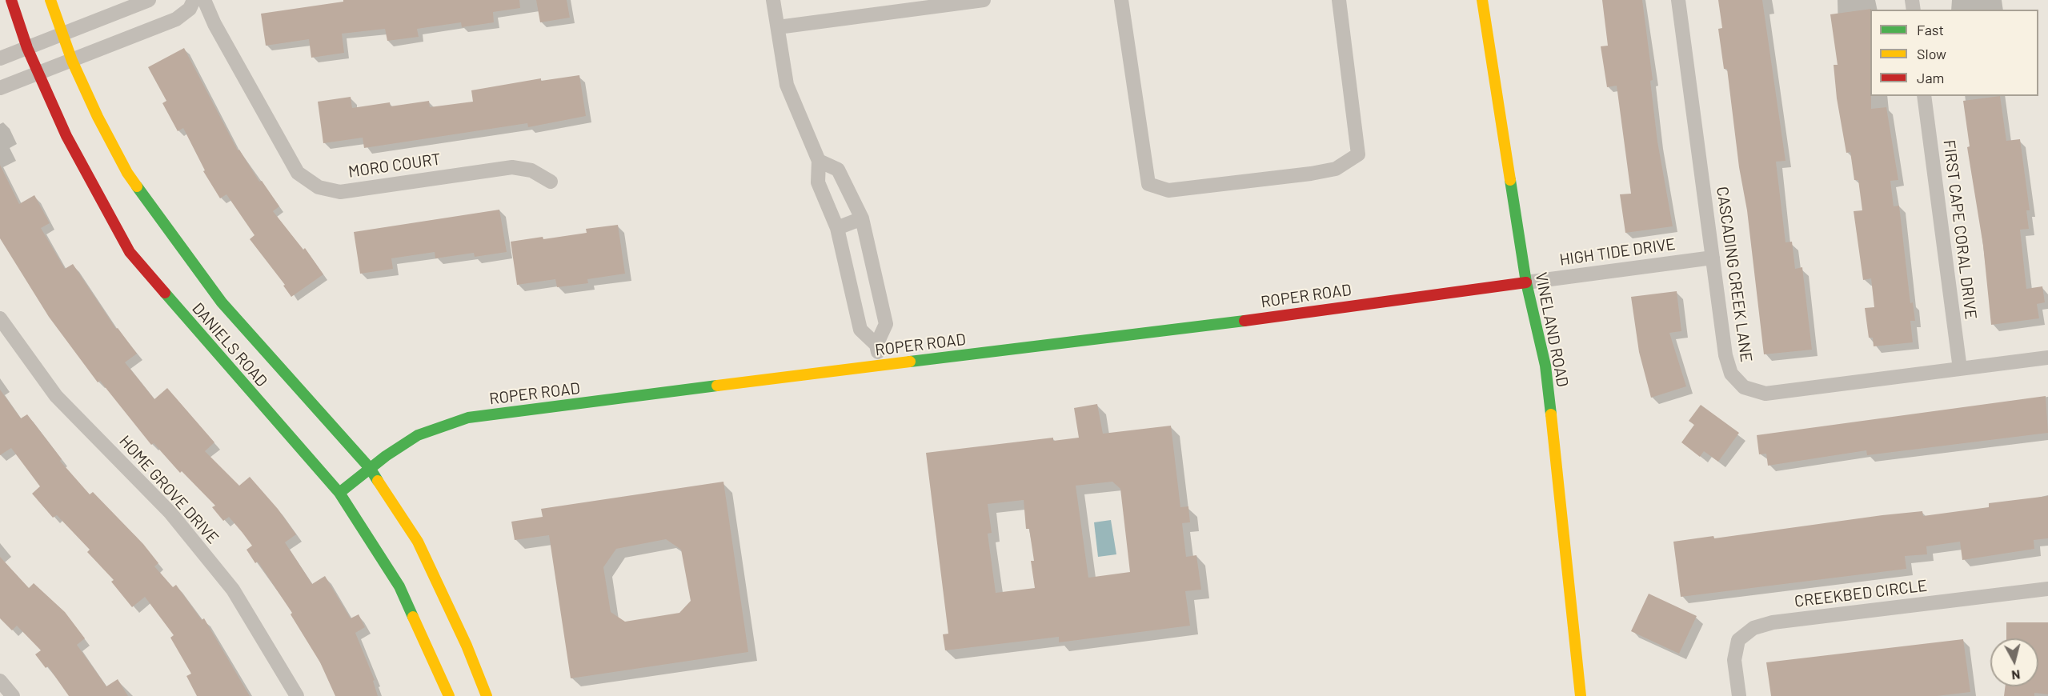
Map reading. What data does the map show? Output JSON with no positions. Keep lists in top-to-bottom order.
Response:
{
  "streets": {
    "main road": ["ROPER ROAD", "VINELAND ROAD", "DANIELS ROAD"],
    "street": [
      "MORO COURT",
      "FIRST CAPE CORAL DRIVE",
      "HIGH TIDE DRIVE",
      "CASCADING CREEK LANE",
      "HOME GROVE DRIVE",
      "CREEKBED CIRCLE"
    ]
  },
  "crossings": [
    ["FIRST CAPE CORAL DRIVE", "CASCADING CREEK LANE"],
    ["HIGH TIDE DRIVE", "CASCADING CREEK LANE"],
    ["HIGH TIDE DRIVE", "ROPER ROAD"],
    ["HIGH TIDE DRIVE", "VINELAND ROAD"],
    ["ROPER ROAD", "VINELAND ROAD"],
    ["ROPER ROAD", "DANIELS ROAD"]
  ],
  "legend": ["Fast", "Slow", "Jam"],
  "north": "bottom"
}
